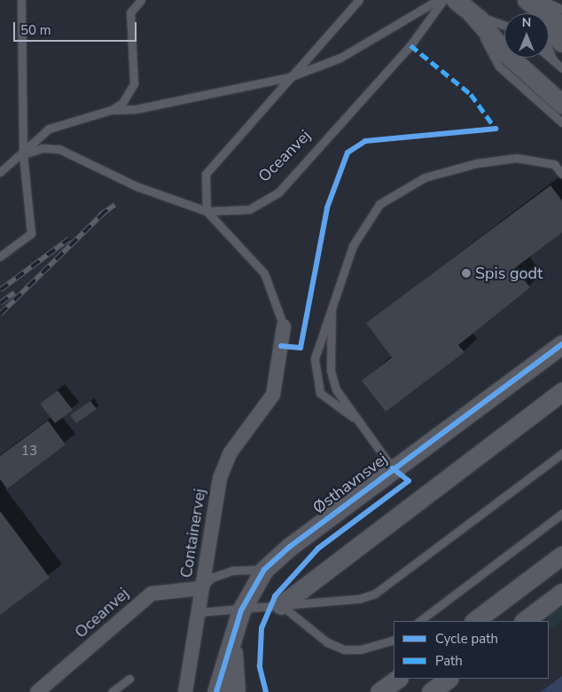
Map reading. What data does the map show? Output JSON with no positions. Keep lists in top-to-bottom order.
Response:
{
  "streets": {
    "street": ["Oceanvej", "Østhavnsvej", "Containervej"]
  },
  "crossings": [
    ["Oceanvej", "Containervej"]
  ],
  "places": ["Spis godt"],
  "house_numbers": ["13"],
  "legend": ["Cycle path", "Path"],
  "scale_bar": "50 m",
  "north": "top"
}
